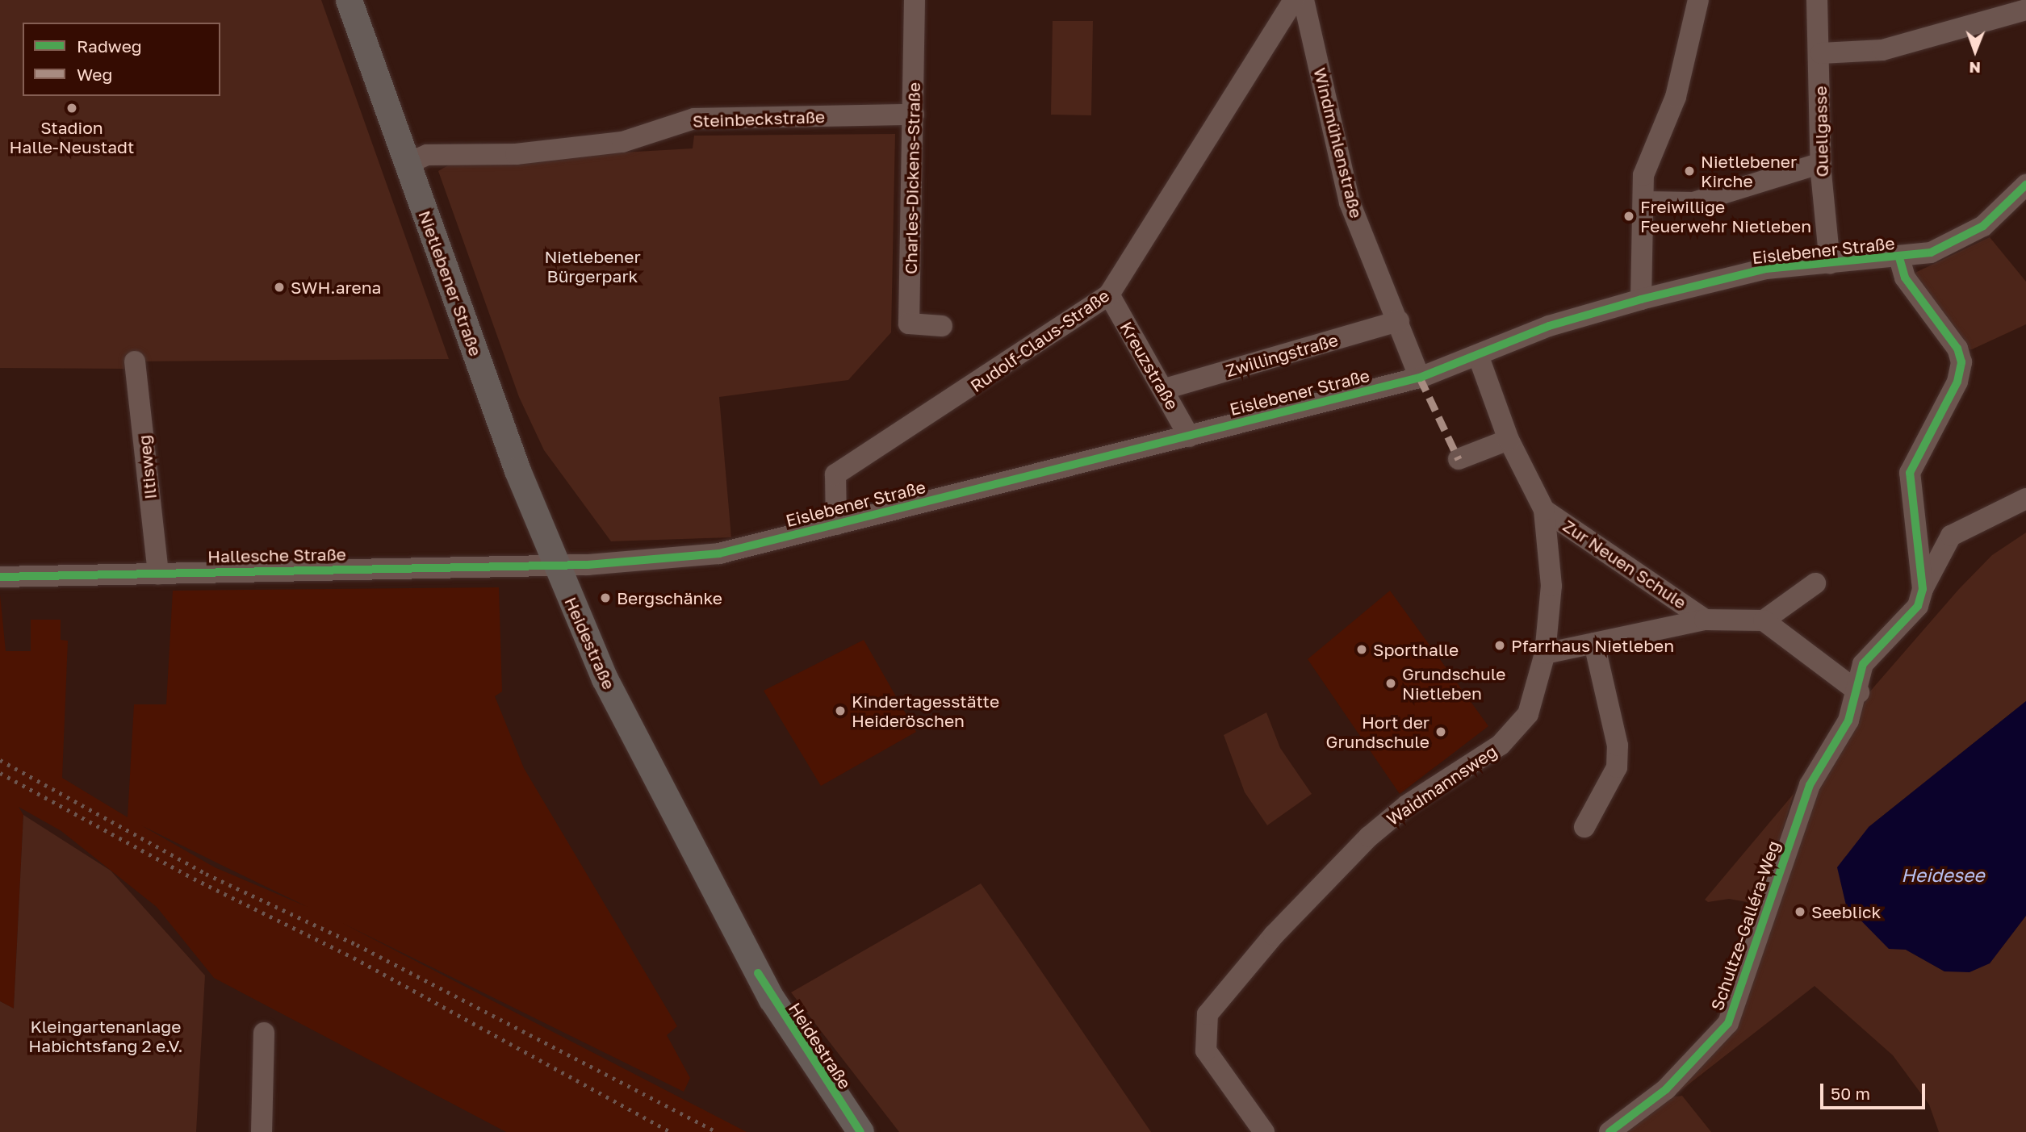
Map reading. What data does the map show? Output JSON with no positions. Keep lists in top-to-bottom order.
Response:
{
  "streets": {
    "main road": ["Nietlebener Straße", "Heidestraße"],
    "street": [
      "Steinbeckstraße",
      "Quellgasse",
      "Windmühlenstraße",
      "Charles-Dickens-Straße",
      "Eislebener Straße",
      "Rudolf-Claus-Straße",
      "Zwillingstraße",
      "Kreuzstraße",
      "Iltisweg",
      "Hallesche Straße",
      "Zur Neuen Schule",
      "Waidmannsweg",
      "Schultze-Galléra-Weg"
    ]
  },
  "crossings": [
    ["Steinbeckstraße", "Charles-Dickens-Straße"],
    ["Steinbeckstraße", "Nietlebener Straße"],
    ["Quellgasse", "Eislebener Straße"],
    ["Windmühlenstraße", "Eislebener Straße"],
    ["Windmühlenstraße", "Zwillingstraße"],
    ["Eislebener Straße", "Nietlebener Straße"],
    ["Eislebener Straße", "Rudolf-Claus-Straße"],
    ["Eislebener Straße", "Kreuzstraße"],
    ["Eislebener Straße", "Hallesche Straße"],
    ["Eislebener Straße", "Heidestraße"],
    ["Eislebener Straße", "Waidmannsweg"],
    ["Nietlebener Straße", "Hallesche Straße"],
    ["Nietlebener Straße", "Heidestraße"],
    ["Rudolf-Claus-Straße", "Kreuzstraße"],
    ["Zwillingstraße", "Kreuzstraße"],
    ["Iltisweg", "Hallesche Straße"],
    ["Hallesche Straße", "Heidestraße"],
    ["Zur Neuen Schule", "Waidmannsweg"]
  ],
  "water": ["Heidesee"],
  "parks": ["Nietlebener Bürgerpark", "Kleingartenanlage Habichtsfang 2 e.V."],
  "places": [
    "Stadion Halle-Neustadt",
    "Nietlebener Kirche",
    "Freiwillige Feuerwehr Nietleben",
    "SWH.arena",
    "Bergschänke",
    "Pfarrhaus Nietleben",
    "Sporthalle",
    "Grundschule Nietleben",
    "Kindertagesstätte Heideröschen",
    "Hort der Grundschule",
    "Seeblick"
  ],
  "legend": ["Radweg", "Weg"],
  "scale_bar": "50 m",
  "north": "bottom"
}
